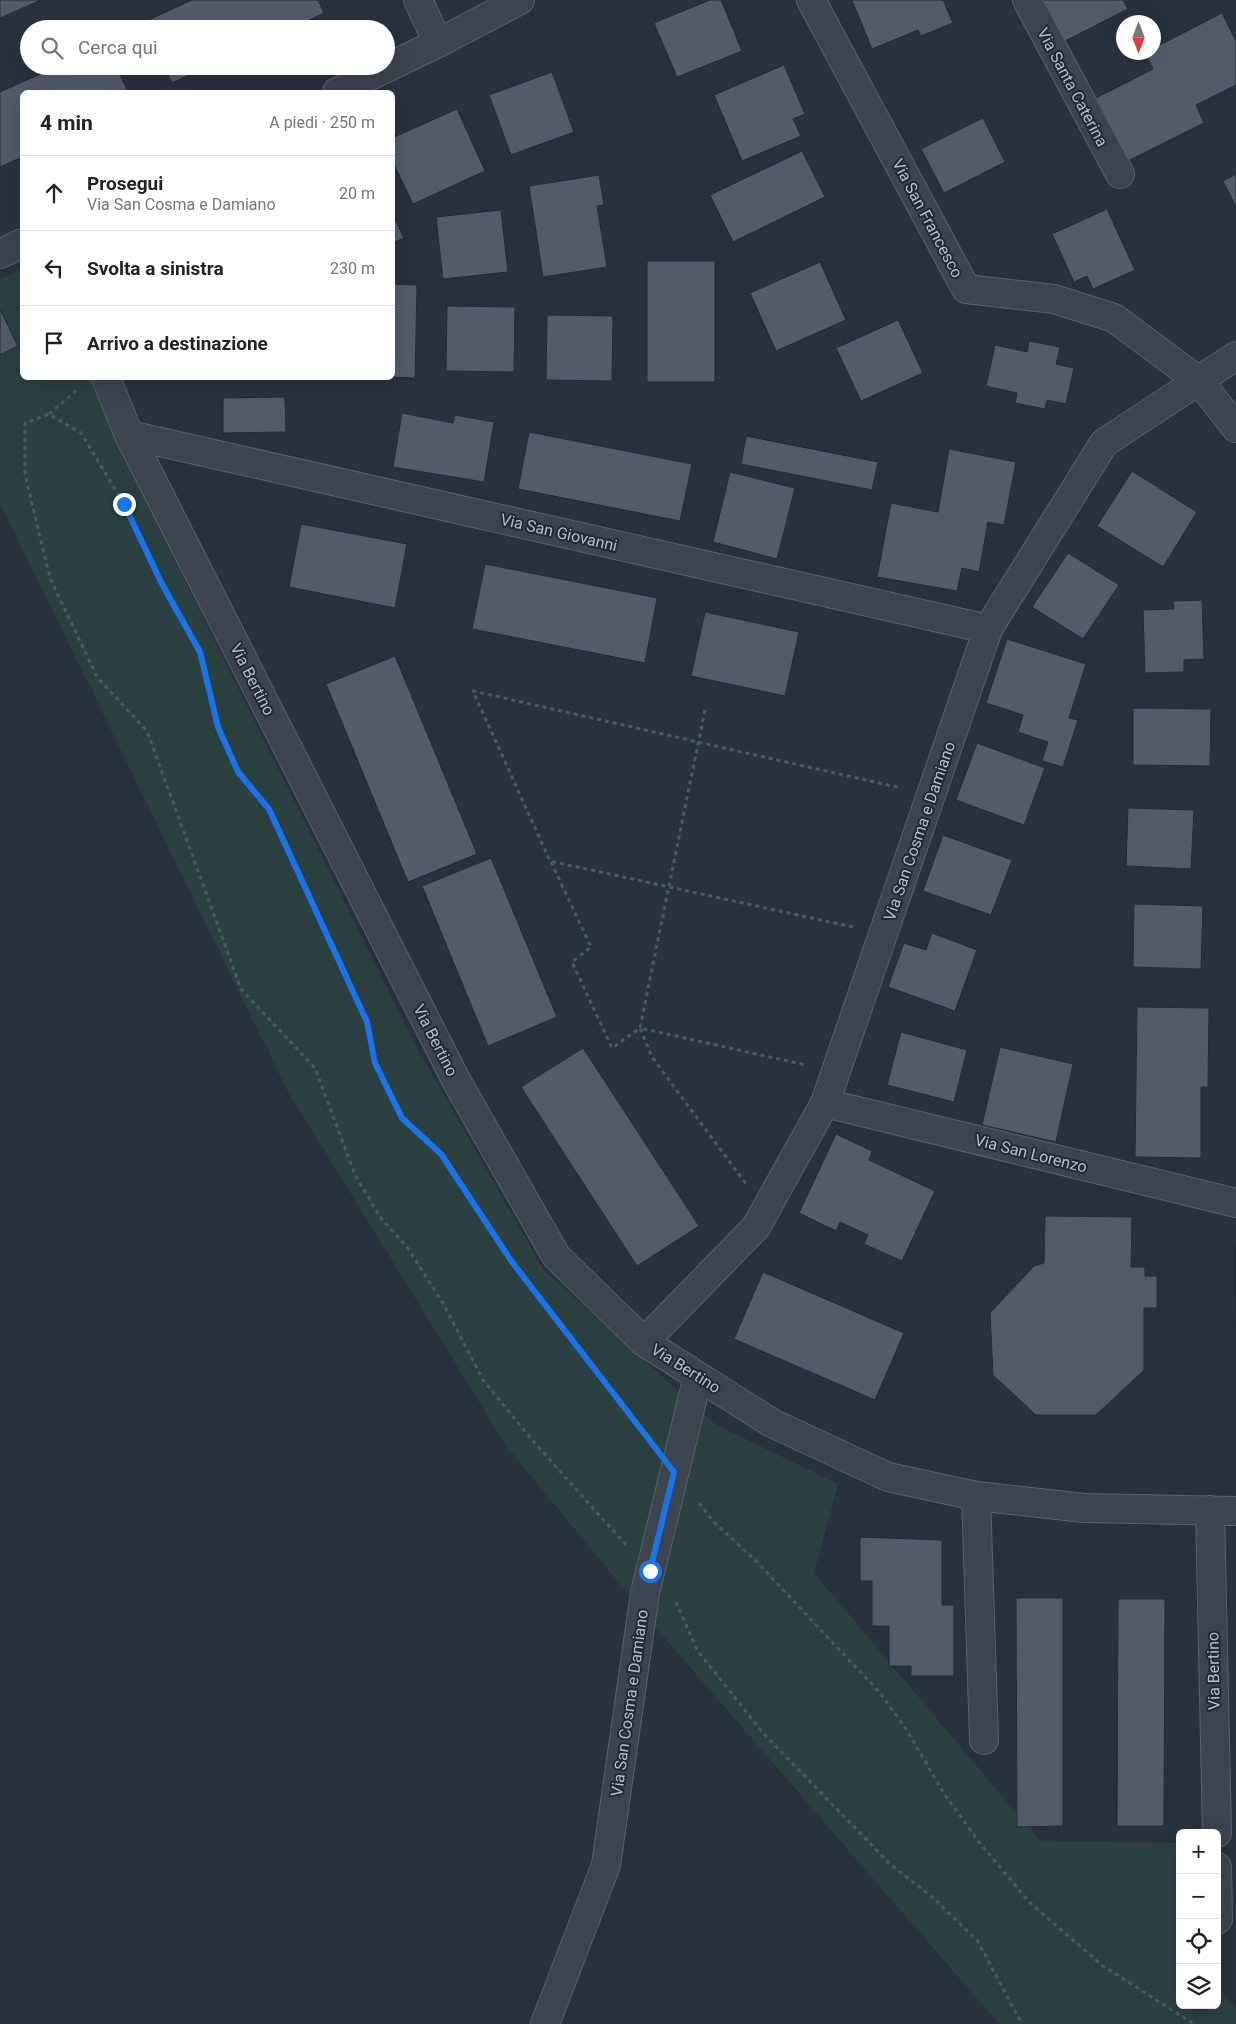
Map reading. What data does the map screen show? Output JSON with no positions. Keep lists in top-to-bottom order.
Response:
{
  "streets": {
    "street": [
      "Via Santa Caterina",
      "Via San Francesco",
      "Via San Giovanni",
      "Via Bertino",
      "Via San Cosma e Damiano",
      "Via San Lorenzo"
    ]
  },
  "crossings": [
    ["Via San Francesco", "Via San Cosma e Damiano"],
    ["Via San Giovanni", "Via Bertino"],
    ["Via San Giovanni", "Via San Cosma e Damiano"],
    ["Via Bertino", "Via San Cosma e Damiano"],
    ["Via San Cosma e Damiano", "Via San Lorenzo"]
  ],
  "north": "bottom",
  "page": {
    "search": "Cerca qui",
    "heading": ["4 min", "A piedi · 250 m"],
    "list": [
      ["Prosegui", "Via San Cosma e Damiano", "20 m"],
      ["Svolta a sinistra", "230 m"],
      "Arrivo a destinazione"
    ],
    "map_buttons": ["+", "−"]
  }
}
